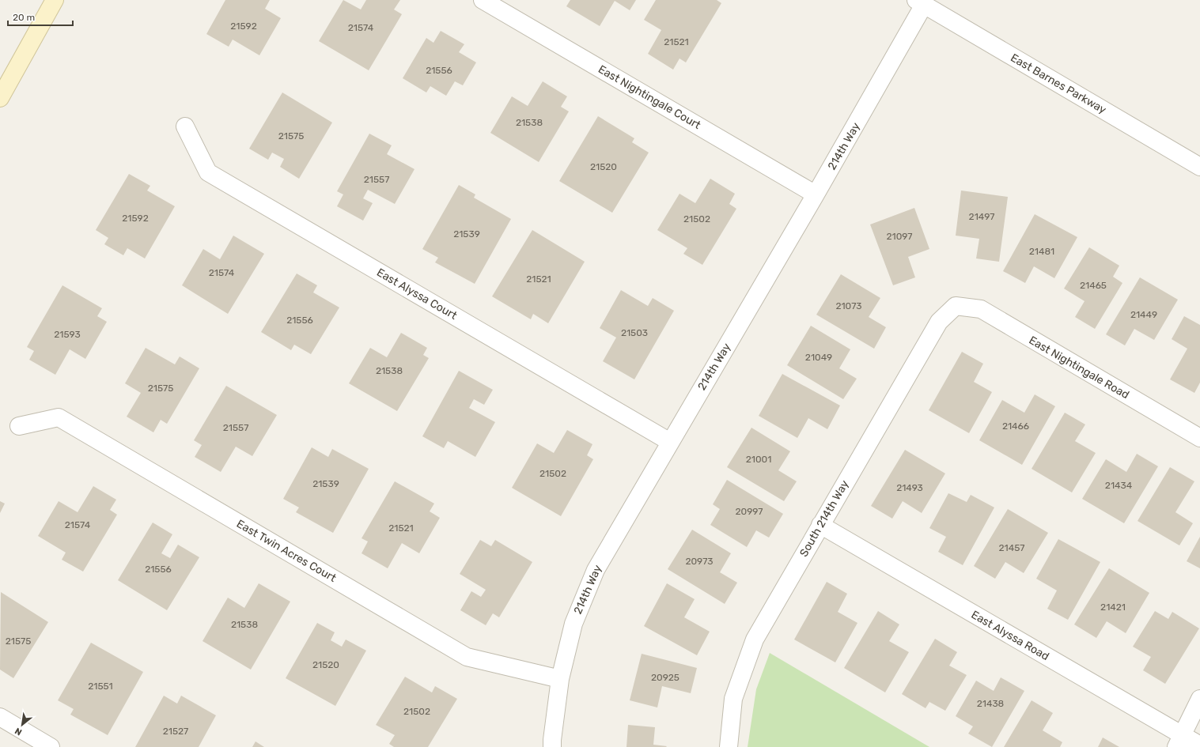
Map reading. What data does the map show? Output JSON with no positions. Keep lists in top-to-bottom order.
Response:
{
  "streets": {
    "street": [
      "East Barnes Parkway",
      "East Nightingale Court",
      "214th Way",
      "East Alyssa Court",
      "East Nightingale Road",
      "South 214th Way",
      "East Twin Acres Court",
      "East Alyssa Road"
    ]
  },
  "crossings": [
    ["East Barnes Parkway", "214th Way"],
    ["East Nightingale Court", "214th Way"],
    ["214th Way", "East Alyssa Court"],
    ["214th Way", "East Twin Acres Court"],
    ["East Nightingale Road", "South 214th Way"],
    ["South 214th Way", "East Alyssa Road"]
  ],
  "house_numbers": [
    "21592",
    "21574",
    "21521",
    "21556",
    "21538",
    "21575",
    "21520",
    "21557",
    "21497",
    "21592",
    "21502",
    "21539",
    "21097",
    "21481",
    "21574",
    "21521",
    "21465",
    "21073",
    "21449",
    "21556",
    "21503",
    "21593",
    "21049",
    "21538",
    "21575",
    "21466",
    "21557",
    "21001",
    "21502",
    "21539",
    "21434",
    "21493",
    "20997",
    "21574",
    "21521",
    "21457",
    "20973",
    "21556",
    "21421",
    "21538",
    "21575",
    "21520",
    "20925",
    "21551",
    "21438",
    "21502",
    "21527"
  ],
  "scale_bar": "20 m",
  "north": "bottom left"
}
